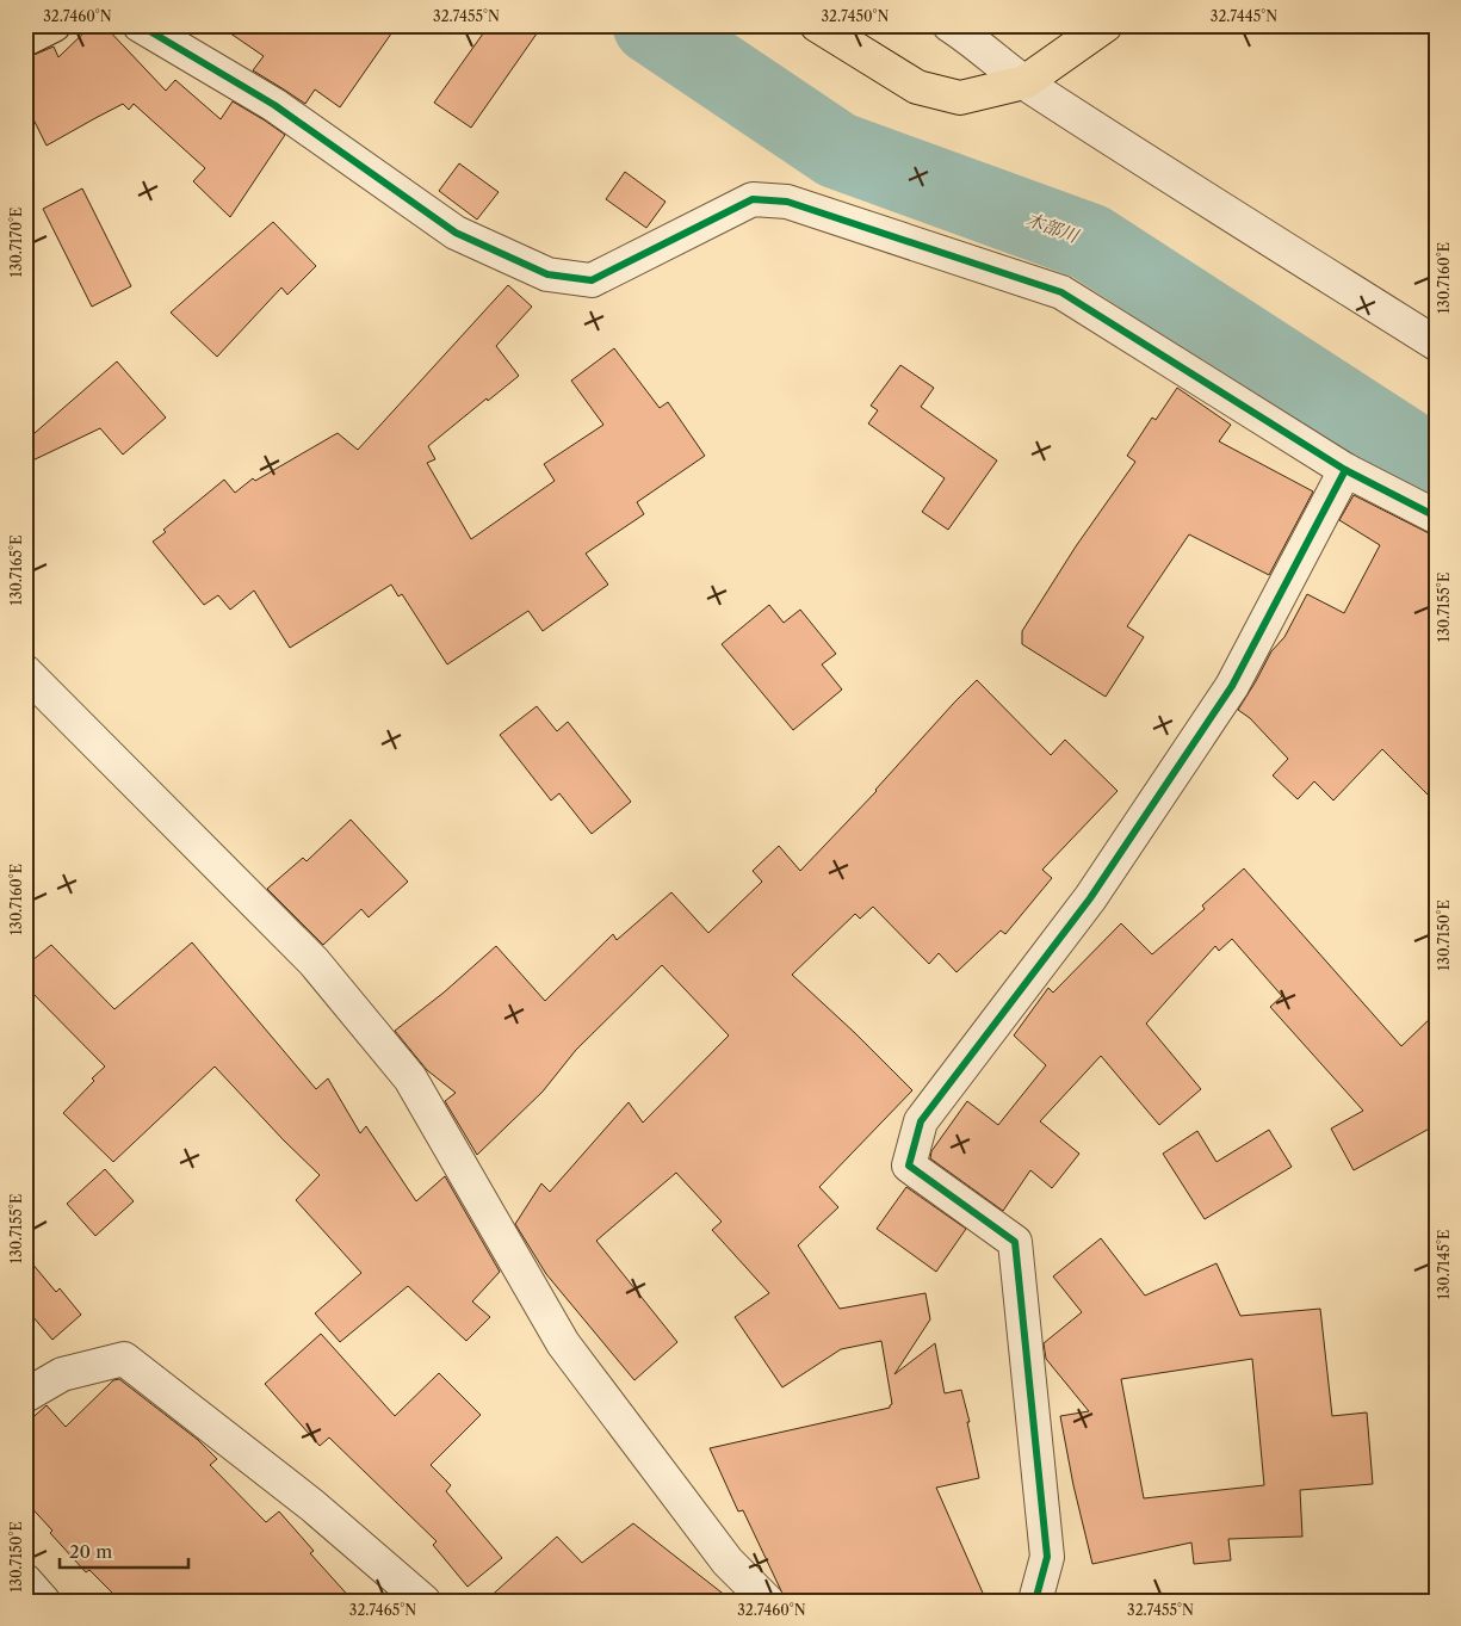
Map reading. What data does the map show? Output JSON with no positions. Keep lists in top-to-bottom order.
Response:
{
  "water": ["木部川"],
  "scale_bar": "20 m",
  "coordinates": [
    "32.7460°N",
    "32.7455°N",
    "32.7450°N",
    "32.7445°N",
    "130.7170°E",
    "130.7160°E",
    "130.7165°E",
    "130.7155°E",
    "130.7150°E",
    "130.7145°E",
    "32.7465°N"
  ]
}
